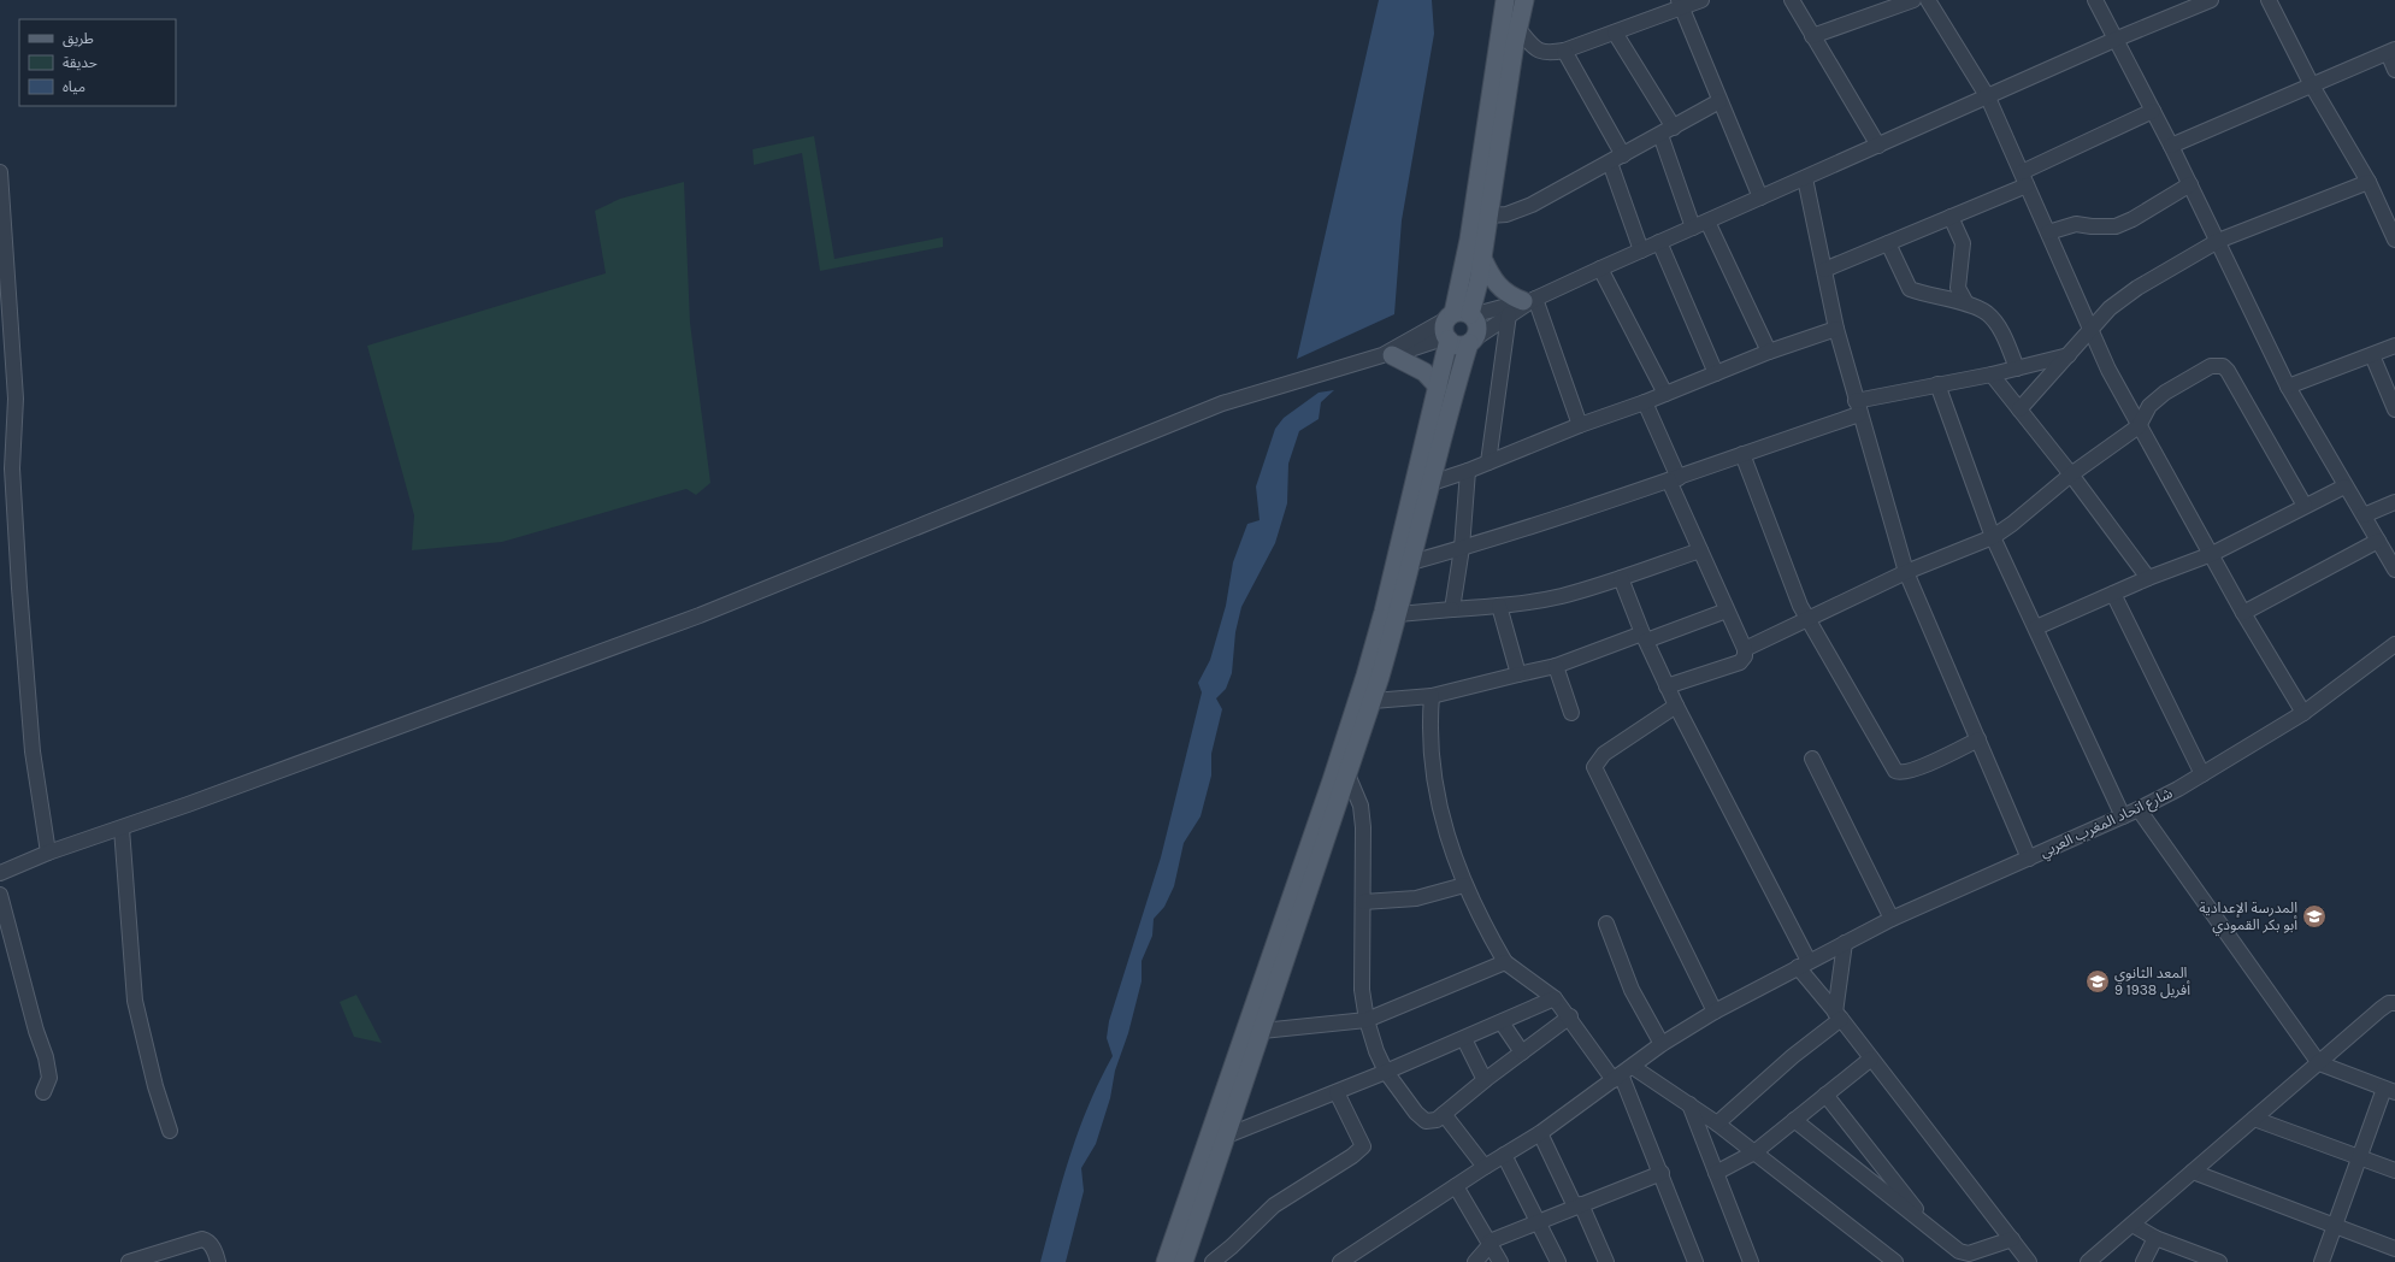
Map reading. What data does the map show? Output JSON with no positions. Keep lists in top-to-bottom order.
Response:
{
  "streets": {
    "street": ["شارع اتحاد المغرب العربي"]
  },
  "places": {
    "school or university": ["المدرسة الإعدادية أبو بكر القمودي", "المعد الثانوي 9 أفريل 1938"]
  },
  "legend": ["طريق", "حديقة", "مياه"]
}
